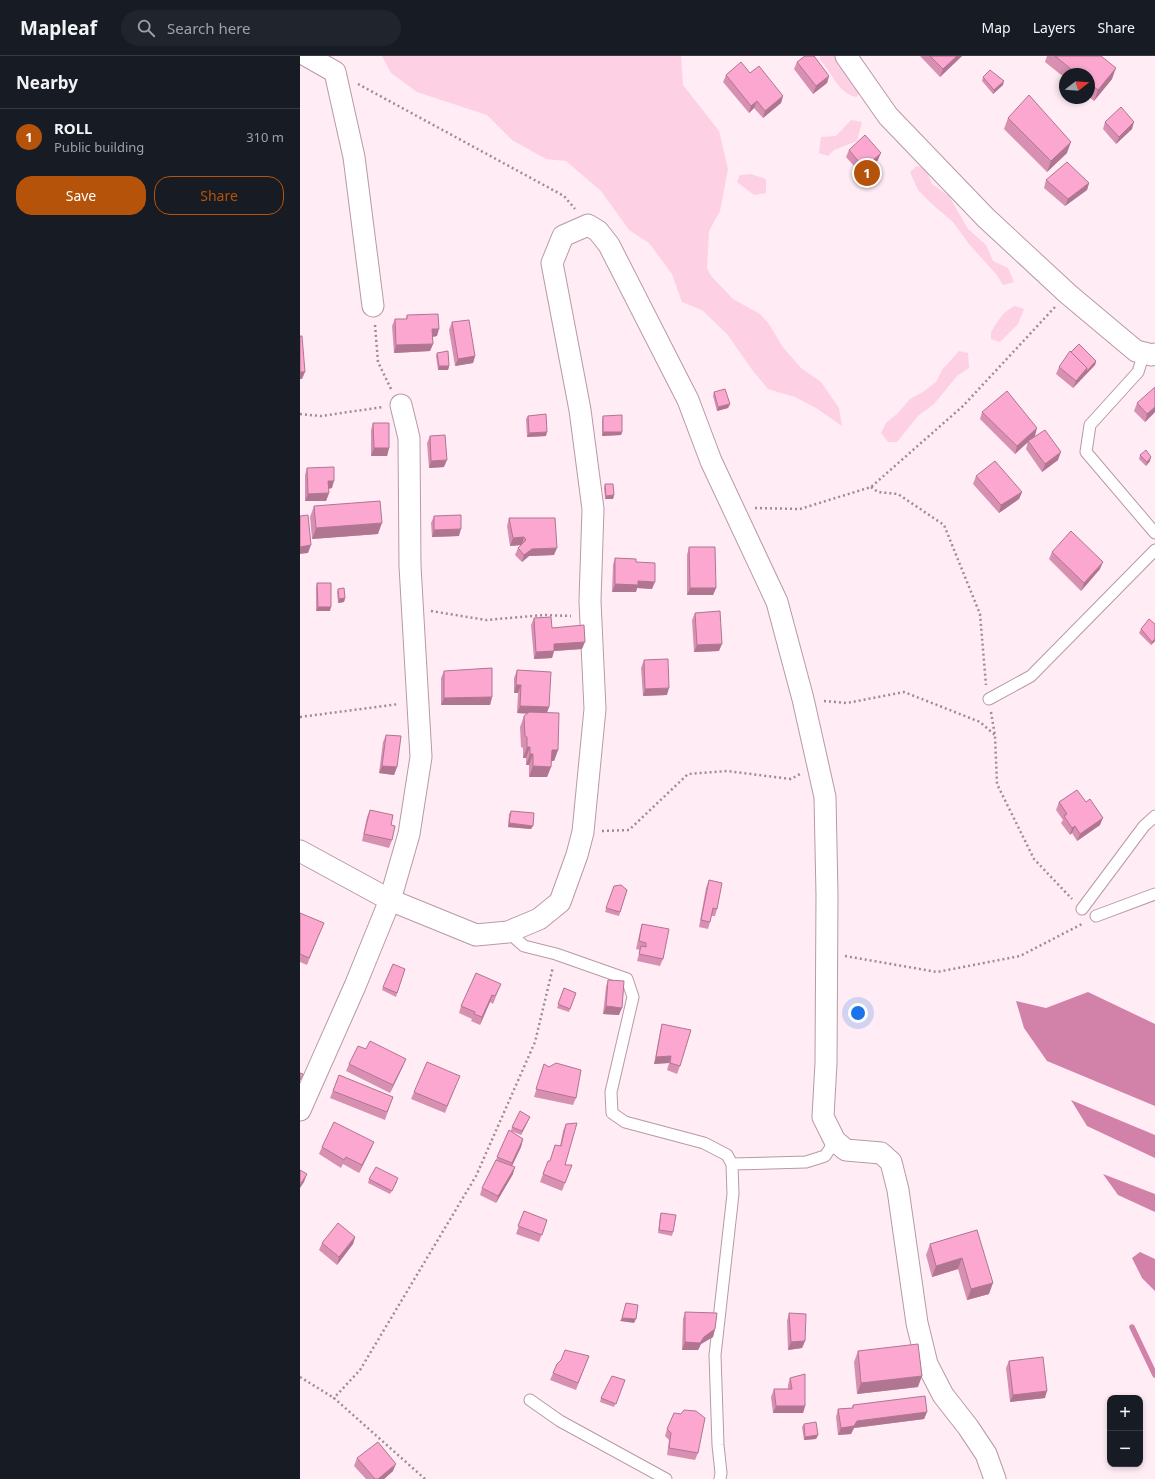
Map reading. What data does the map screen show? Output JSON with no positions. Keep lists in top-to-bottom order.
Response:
{
  "north": "right",
  "page": {
    "header": "Mapleaf",
    "search": "Search here",
    "nav": ["Map", "Layers", "Share"],
    "heading": "Nearby",
    "list": [
      {
        "mark": "1",
        "name": "ROLL",
        "note": "Public building",
        "value": "310 m"
      }
    ],
    "pins": "1",
    "buttons": ["Save", "Share"],
    "map_buttons": ["+", "−"]
  }
}
